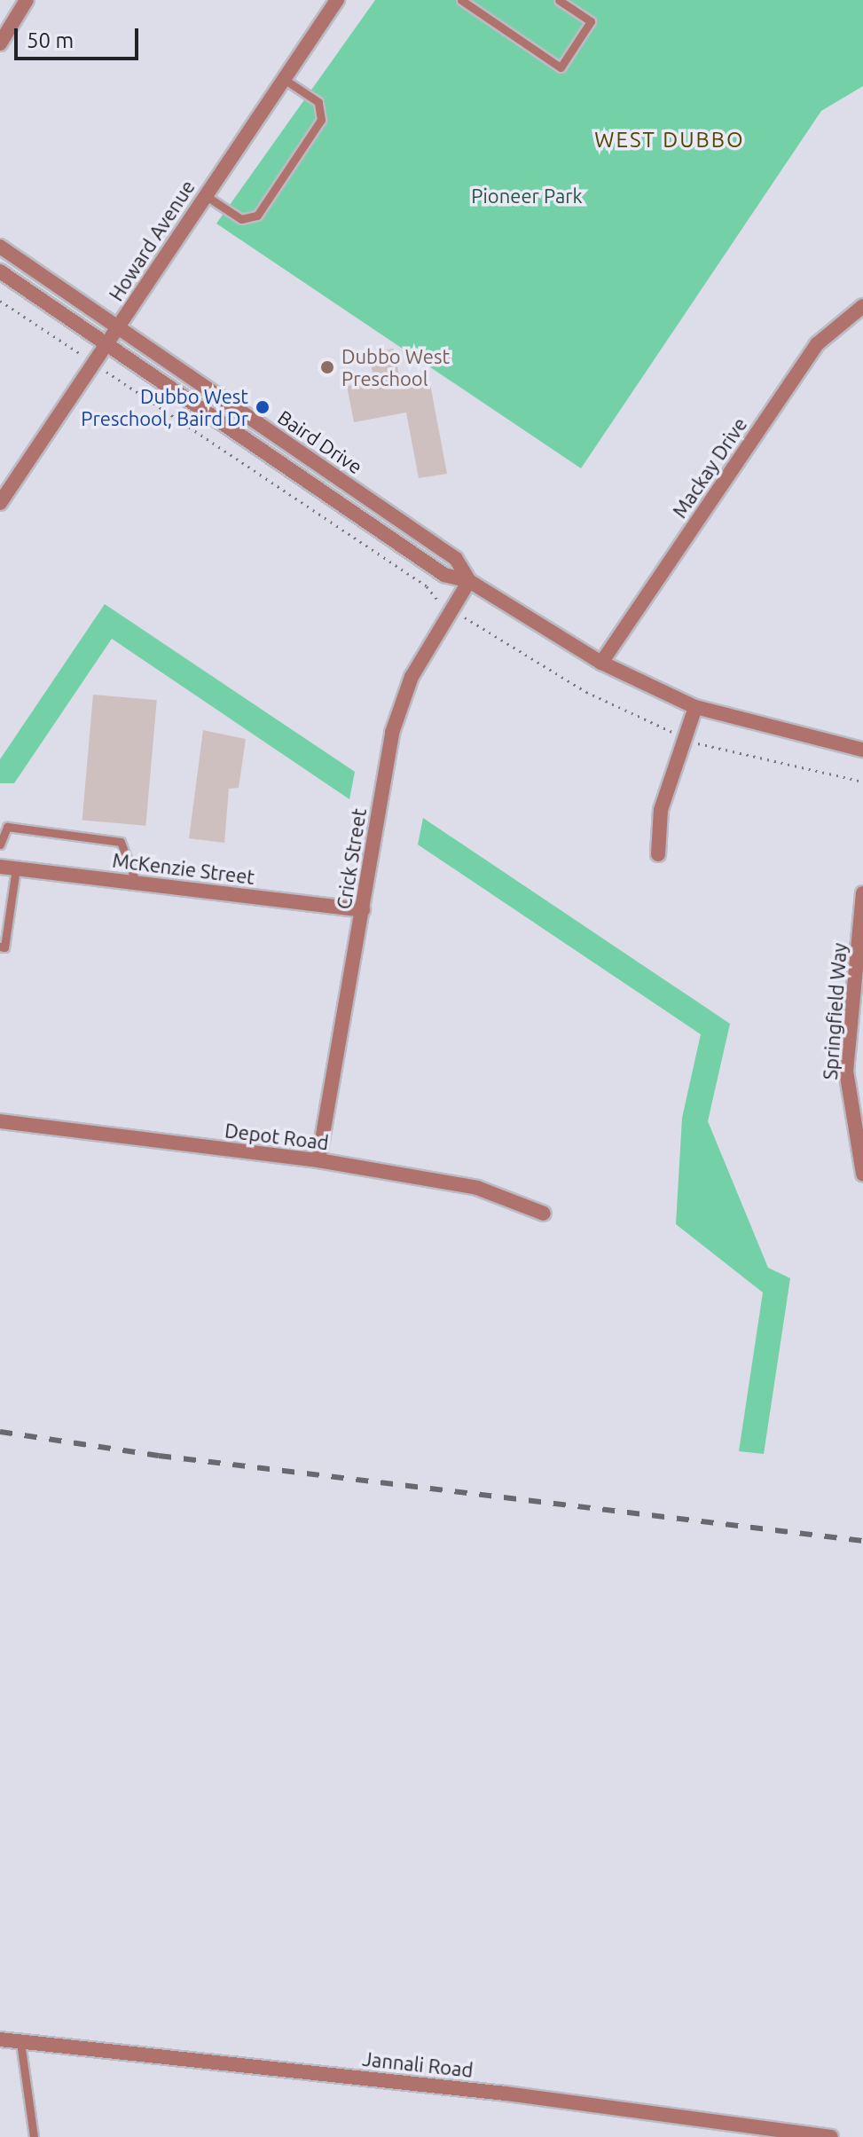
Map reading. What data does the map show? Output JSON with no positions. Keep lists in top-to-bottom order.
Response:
{
  "streets": {
    "street": [
      "Howard Avenue",
      "Baird Drive",
      "Mackay Drive",
      "Crick Street",
      "McKenzie Street",
      "Springfield Way",
      "Depot Road",
      "Jannali Road"
    ]
  },
  "crossings": [
    ["Howard Avenue", "Baird Drive"],
    ["Baird Drive", "Mackay Drive"],
    ["Baird Drive", "Crick Street"],
    ["Crick Street", "McKenzie Street"],
    ["Crick Street", "Depot Road"]
  ],
  "districts": ["WEST DUBBO"],
  "parks": ["Pioneer Park"],
  "places": ["Dubbo West Preschool", "Dubbo West Preschool, Baird Dr"],
  "scale_bar": "50 m"
}
